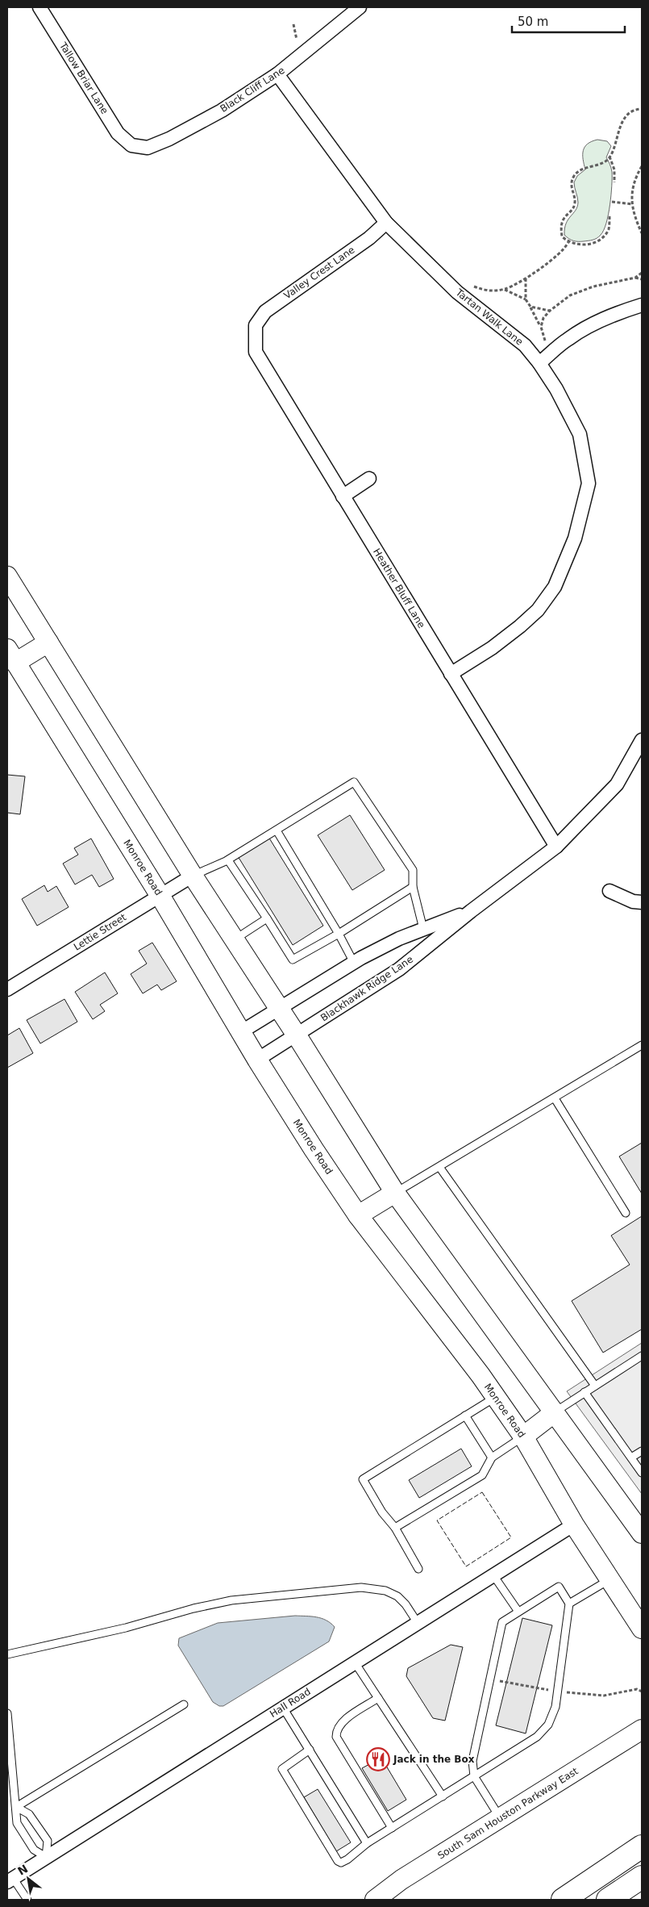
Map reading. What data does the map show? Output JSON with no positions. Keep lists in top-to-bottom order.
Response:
{
  "streets": {
    "main road": ["Monroe Road", "South Sam Houston Parkway East"],
    "street": [
      "Tallow Briar Lane",
      "Black Cliff Lane",
      "Valley Crest Lane",
      "Tartan Walk Lane",
      "Heather Bluff Lane",
      "Lettie Street",
      "Blackhawk Ridge Lane",
      "Hall Road"
    ]
  },
  "crossings": [
    ["Tallow Briar Lane", "Black Cliff Lane"],
    ["Black Cliff Lane", "Tartan Walk Lane"],
    ["Valley Crest Lane", "Tartan Walk Lane"],
    ["Valley Crest Lane", "Heather Bluff Lane"],
    ["Tartan Walk Lane", "Heather Bluff Lane"],
    ["Heather Bluff Lane", "Blackhawk Ridge Lane"],
    ["Monroe Road", "Lettie Street"],
    ["Monroe Road", "Blackhawk Ridge Lane"],
    ["Monroe Road", "Hall Road"]
  ],
  "places": {
    "restaurant": ["Jack in the Box"]
  },
  "scale_bar": "50 m",
  "north": "top left"
}
